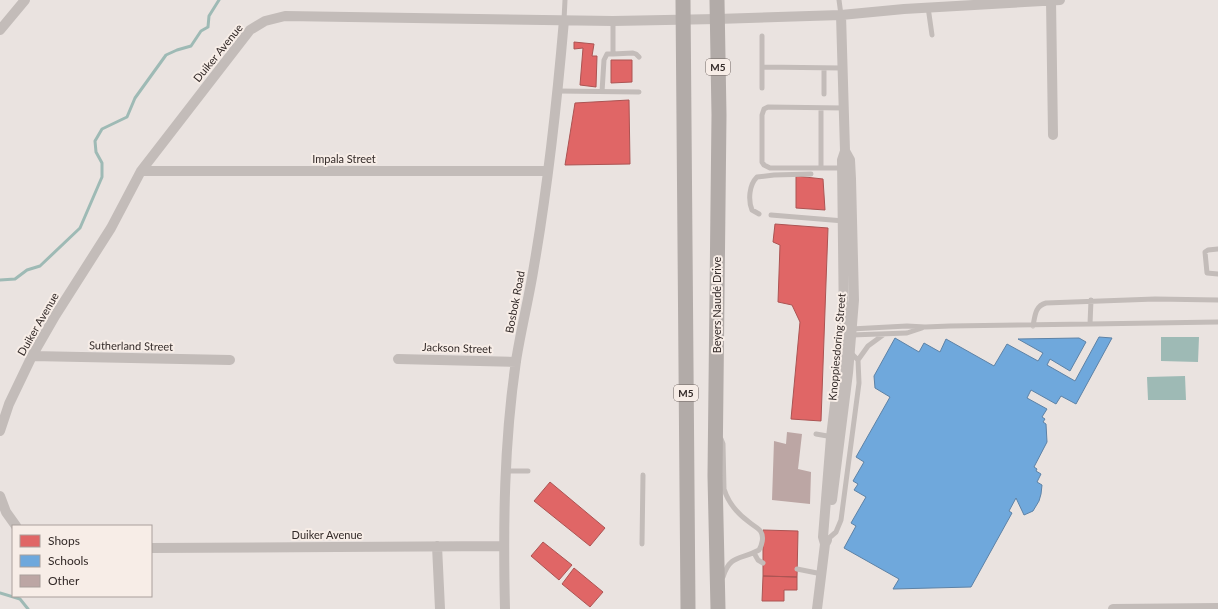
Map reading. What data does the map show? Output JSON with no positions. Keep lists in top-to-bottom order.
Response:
{
  "streets": {
    "main road": ["M5", "Beyers Naudé Drive"],
    "street": [
      "Duiker Avenue",
      "Impala Street",
      "Bosbok Road",
      "Sutherland Street",
      "Knoppiesdoring Street",
      "Jackson Street"
    ]
  },
  "crossings": [
    ["Duiker Avenue", "M5"],
    ["Duiker Avenue", "Impala Street"],
    ["Duiker Avenue", "Bosbok Road"],
    ["Duiker Avenue", "Beyers Naudé Drive"],
    ["Duiker Avenue", "Sutherland Street"],
    ["Duiker Avenue", "Knoppiesdoring Street"],
    ["Impala Street", "Bosbok Road"],
    ["Bosbok Road", "Jackson Street"]
  ],
  "legend": ["Shops", "Schools", "Other"]
}
